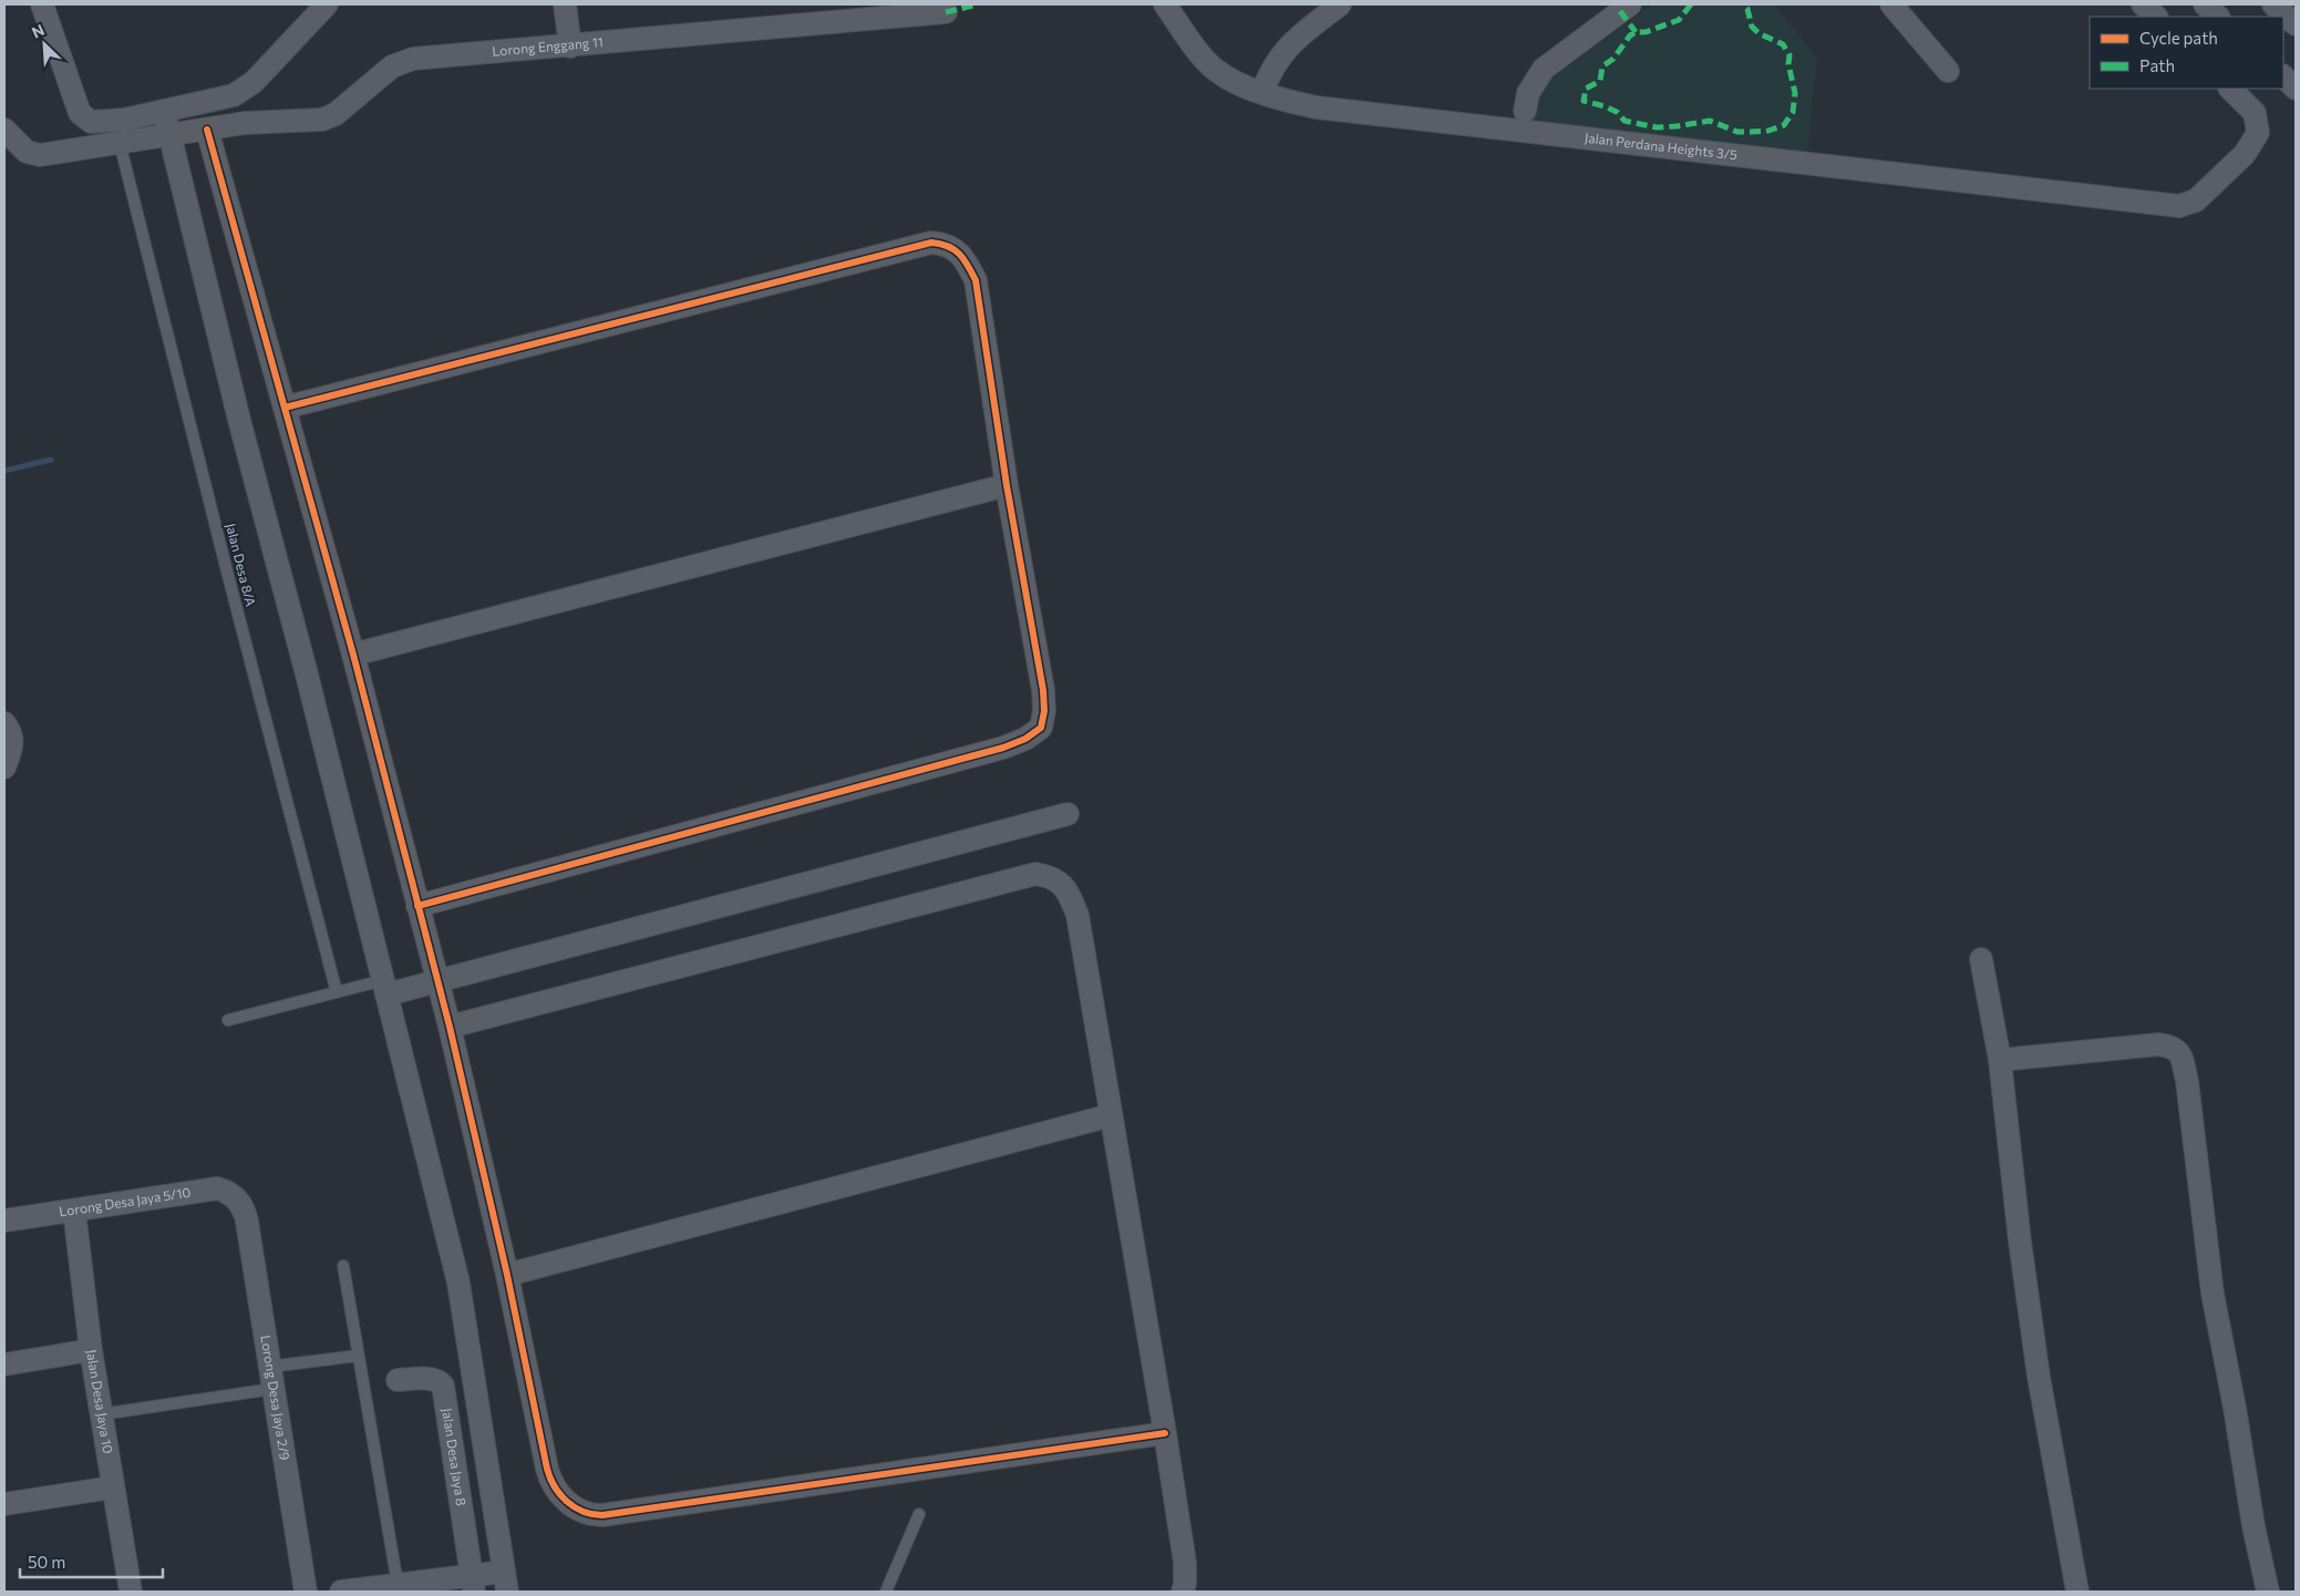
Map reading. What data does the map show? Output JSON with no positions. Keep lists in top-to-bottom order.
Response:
{
  "streets": {
    "street": [
      "Lorong Enggang 11",
      "Jalan Perdana Heights 3/5",
      "Lorong Desa Jaya 5/10",
      "Lorong Desa Jaya 2/9",
      "Jalan Desa Jaya 10",
      "Jalan Desa Jaya 8"
    ],
    "lane": ["Jalan Desa 8/A"]
  },
  "crossings": [
    ["Lorong Enggang 11", "Jalan Desa 8/A"],
    ["Lorong Desa Jaya 5/10", "Lorong Desa Jaya 2/9"],
    ["Lorong Desa Jaya 5/10", "Jalan Desa Jaya 10"]
  ],
  "legend": ["Cycle path", "Path"],
  "scale_bar": "50 m",
  "north": "top left"
}
